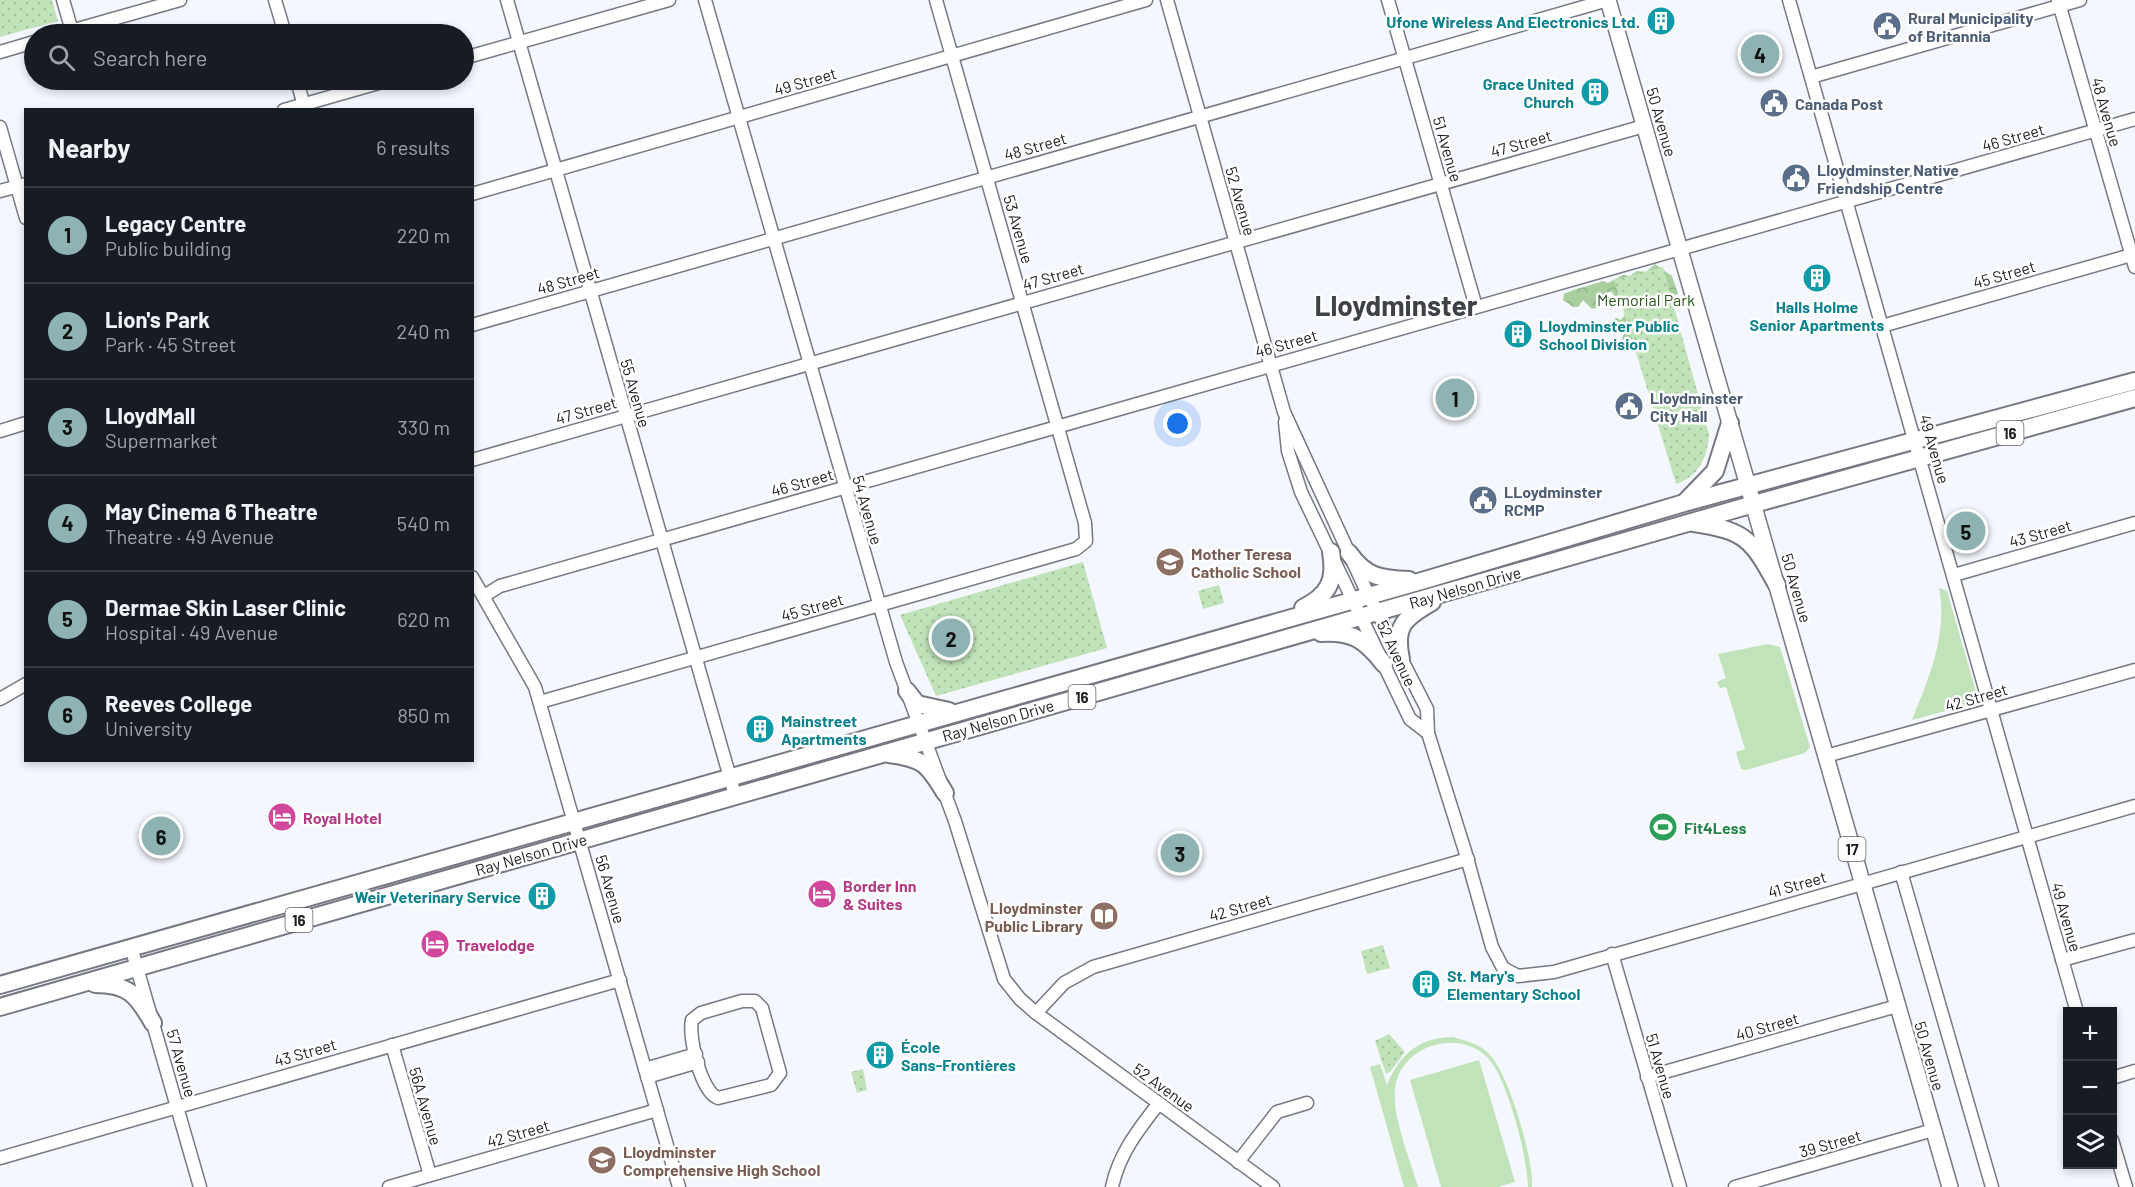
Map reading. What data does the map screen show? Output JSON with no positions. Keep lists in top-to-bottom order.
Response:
{
  "streets": {
    "highway": ["16", "Ray Nelson Drive"],
    "main road": ["50 Avenue", "17"],
    "street": [
      "49 Street",
      "48 Avenue",
      "46 Street",
      "47 Street",
      "48 Street",
      "51 Avenue",
      "52 Avenue",
      "53 Avenue",
      "45 Street",
      "55 Avenue",
      "49 Avenue",
      "54 Avenue",
      "43 Street",
      "42 Street",
      "41 Street",
      "56 Avenue",
      "40 Street",
      "57 Avenue",
      "56A Avenue",
      "39 Street"
    ]
  },
  "crossings": [
    ["49 Street", "53 Avenue"],
    ["49 Street", "55 Avenue"],
    ["49 Street", "54 Avenue"],
    ["48 Avenue", "46 Street"],
    ["48 Avenue", "45 Street"],
    ["50 Avenue", "46 Street"],
    ["50 Avenue", "47 Street"],
    ["50 Avenue", "48 Street"],
    ["50 Avenue", "Ray Nelson Drive"],
    ["50 Avenue", "42 Street"],
    ["50 Avenue", "41 Street"],
    ["50 Avenue", "40 Street"],
    ["50 Avenue", "39 Street"],
    ["46 Street", "51 Avenue"],
    ["46 Street", "52 Avenue"],
    ["46 Street", "53 Avenue"],
    ["46 Street", "55 Avenue"],
    ["46 Street", "49 Avenue"],
    ["46 Street", "54 Avenue"],
    ["46 Street", "56 Avenue"],
    ["47 Street", "51 Avenue"],
    ["47 Street", "52 Avenue"],
    ["47 Street", "53 Avenue"],
    ["47 Street", "55 Avenue"],
    ["47 Street", "54 Avenue"],
    ["48 Street", "51 Avenue"],
    ["48 Street", "52 Avenue"],
    ["48 Street", "53 Avenue"],
    ["48 Street", "55 Avenue"],
    ["48 Street", "54 Avenue"],
    ["51 Avenue", "41 Street"],
    ["51 Avenue", "40 Street"],
    ["52 Avenue", "54 Avenue"],
    ["52 Avenue", "Ray Nelson Drive"],
    ["52 Avenue", "42 Street"],
    ["52 Avenue", "41 Street"],
    ["53 Avenue", "45 Street"],
    ["45 Street", "55 Avenue"],
    ["45 Street", "49 Avenue"],
    ["45 Street", "54 Avenue"],
    ["45 Street", "56 Avenue"],
    ["55 Avenue", "Ray Nelson Drive"],
    ["49 Avenue", "43 Street"],
    ["49 Avenue", "Ray Nelson Drive"],
    ["49 Avenue", "42 Street"],
    ["49 Avenue", "41 Street"],
    ["54 Avenue", "Ray Nelson Drive"],
    ["54 Avenue", "42 Street"],
    ["43 Street", "56 Avenue"],
    ["43 Street", "57 Avenue"],
    ["43 Street", "56A Avenue"],
    ["Ray Nelson Drive", "56 Avenue"],
    ["Ray Nelson Drive", "57 Avenue"],
    ["42 Street", "56 Avenue"],
    ["42 Street", "56A Avenue"]
  ],
  "districts": ["Lloydminster"],
  "parks": ["Memorial Park"],
  "places": {
    "building": [
      "Ufone Wireless And Electronics Ltd.",
      "Grace United Church",
      "Halls Holme Senior Apartments",
      "Lloydminster Public School Division",
      "Mainstreet Apartments",
      "Weir Veterinary Service",
      "St. Mary's Elementary School",
      "École Sans-Frontières"
    ],
    "public building": [
      "Rural Municipality of Britannia",
      "Canada Post",
      "Lloydminster Native Friendship Centre",
      "Lloydminster City Hall",
      "LLoydminster RCMP"
    ],
    "school or university": ["Mother Teresa Catholic School", "Lloydminster Comprehensive High School"],
    "hotel": ["Royal Hotel", "Border Inn & Suites", "Travelodge"],
    "sports": ["Fit4Less"],
    "library": ["Lloydminster Public Library"]
  },
  "page": {
    "search": "Search here",
    "pins": [
      "4",
      "1",
      "5",
      "2",
      "6",
      "3"
    ],
    "heading": ["Nearby", "6 results"],
    "list": [
      {
        "mark": "1",
        "name": "Legacy Centre",
        "note": "Public building",
        "value": "220 m"
      },
      {
        "mark": "2",
        "name": "Lion's Park",
        "note": "Park · 45 Street",
        "value": "240 m"
      },
      {
        "mark": "3",
        "name": "LloydMall",
        "note": "Supermarket",
        "value": "330 m"
      },
      {
        "mark": "4",
        "name": "May Cinema 6 Theatre",
        "note": "Theatre · 49 Avenue",
        "value": "540 m"
      },
      {
        "mark": "5",
        "name": "Dermae Skin Laser Clinic",
        "note": "Hospital · 49 Avenue",
        "value": "620 m"
      },
      {
        "mark": "6",
        "name": "Reeves College",
        "note": "University",
        "value": "850 m"
      }
    ],
    "map_buttons": ["+", "−"]
  }
}
